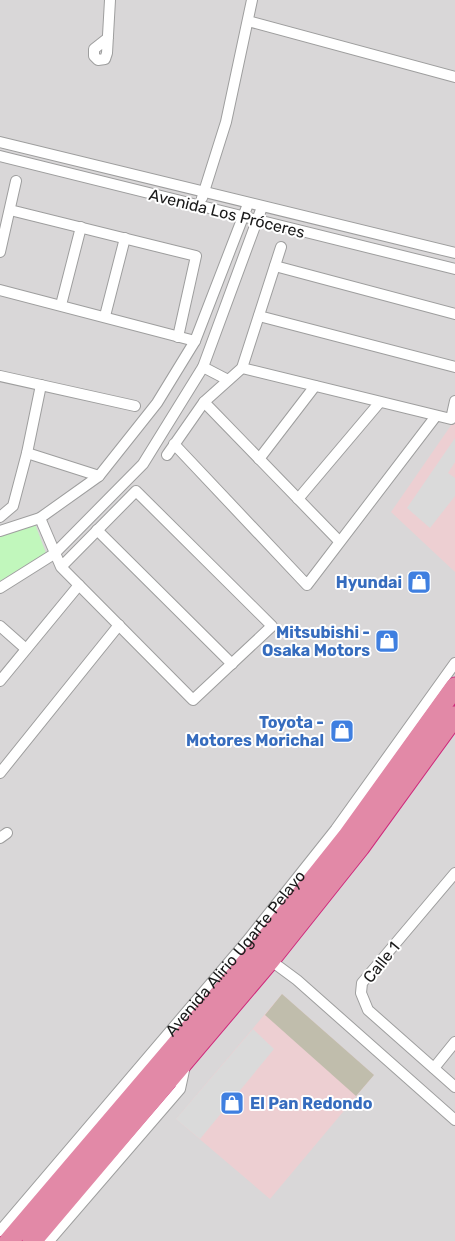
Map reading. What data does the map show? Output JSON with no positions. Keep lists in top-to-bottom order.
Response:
{
  "streets": {
    "highway": ["Avenida Alirio Ugarte Pelayo"],
    "street": ["Avenida Los Próceres", "Calle 1"]
  },
  "places": {
    "shop": [
      "Hyundai",
      "Mitsubishi - Osaka Motors",
      "Toyota - Motores Morichal",
      "El Pan Redondo"
    ]
  }
}
